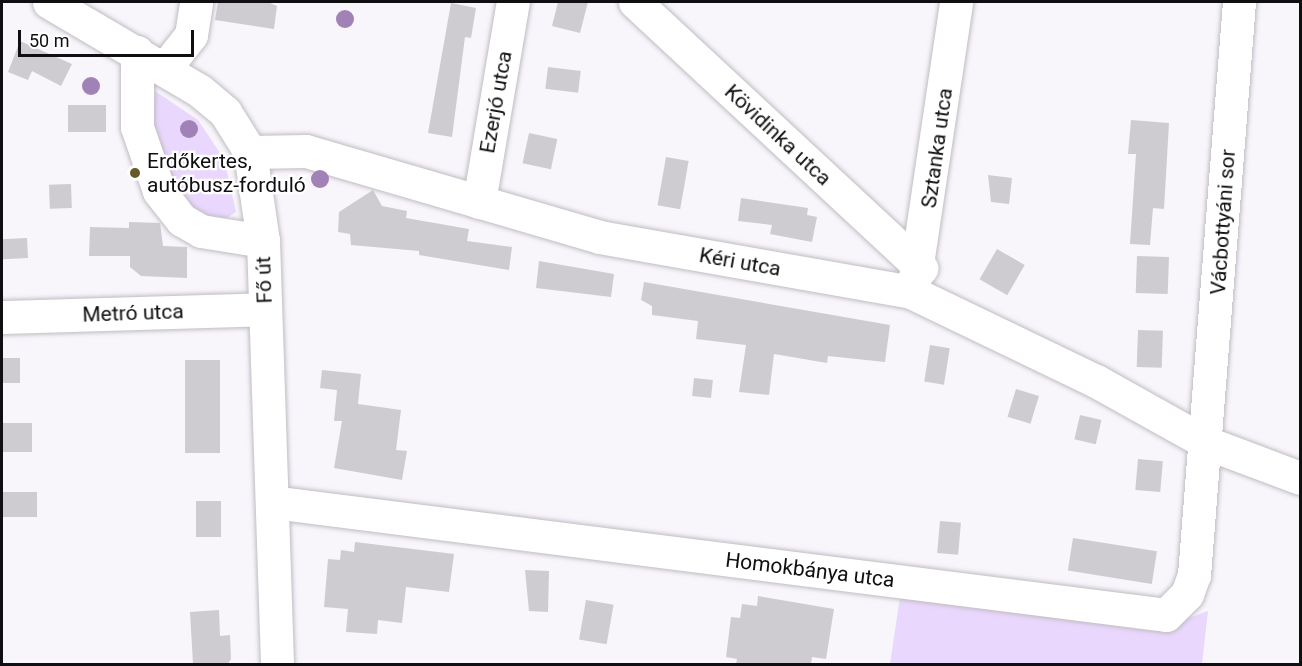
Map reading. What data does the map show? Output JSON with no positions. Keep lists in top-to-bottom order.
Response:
{
  "streets": {
    "street": [
      "Ezerjó utca",
      "Kövidinka utca",
      "Sztanka utca",
      "Vácbottyáni sor",
      "Kéri utca",
      "Fő út",
      "Metró utca",
      "Homokbánya utca"
    ]
  },
  "crossings": [
    ["Ezerjó utca", "Kéri utca"],
    ["Kövidinka utca", "Sztanka utca"],
    ["Kövidinka utca", "Kéri utca"],
    ["Sztanka utca", "Kéri utca"],
    ["Vácbottyáni sor", "Kéri utca"],
    ["Vácbottyáni sor", "Homokbánya utca"],
    ["Kéri utca", "Fő út"],
    ["Kéri utca", "Homokbánya utca"],
    ["Fő út", "Metró utca"],
    ["Fő út", "Homokbánya utca"]
  ],
  "places": ["Erdőkertes, autóbusz-forduló"],
  "scale_bar": "50 m"
}
